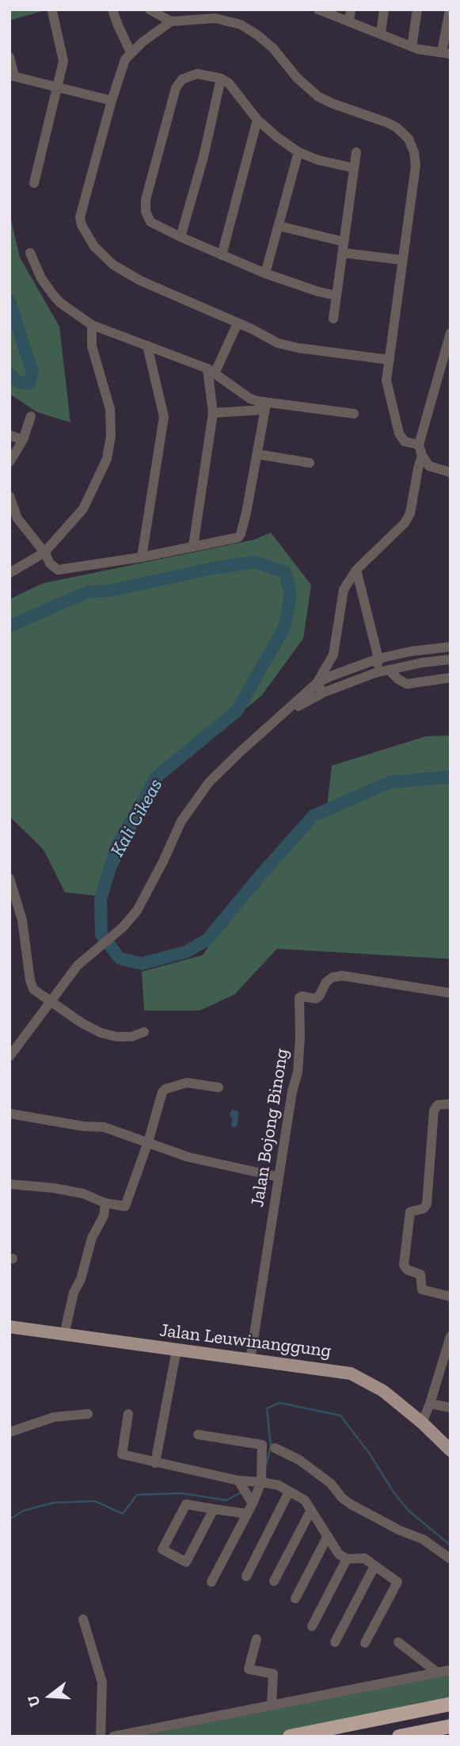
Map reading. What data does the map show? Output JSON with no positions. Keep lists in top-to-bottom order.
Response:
{
  "streets": {
    "main road": ["Jalan Leuwinanggung"],
    "street": ["Jalan Bojong Binong"]
  },
  "crossings": [
    ["Jalan Bojong Binong", "Jalan Leuwinanggung"]
  ],
  "water": ["Kali Cikeas"],
  "north": "left"
}
